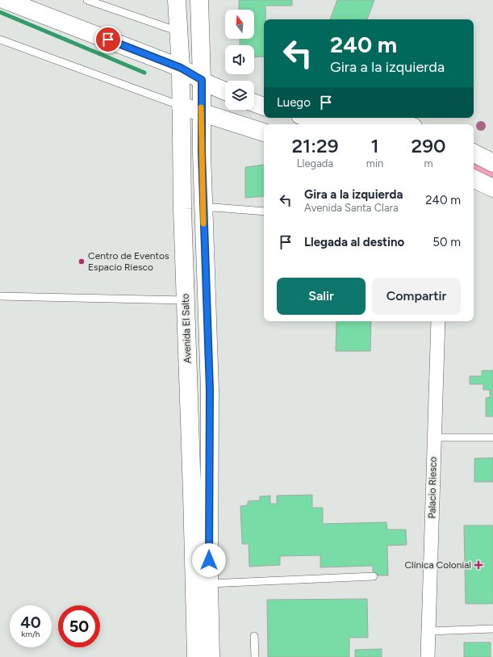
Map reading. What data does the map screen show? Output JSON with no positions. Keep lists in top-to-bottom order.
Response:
{
  "streets": {
    "main road": ["Avenida El Salto"],
    "street": ["Palacio Riesco"]
  },
  "places": {
    "other": ["Centro de Eventos Espacio Riesco"],
    "health": ["Clínica Colonial"]
  },
  "north": "top",
  "page": {
    "turn": ["240 m", "Gira a la izquierda"],
    "then": "Luego",
    "eta": [
      "21:29",
      "Llegada",
      "1",
      "min",
      "290",
      "m"
    ],
    "list": [
      {
        "name": "Gira a la izquierda",
        "note": "Avenida Santa Clara",
        "value": "240 m"
      },
      {
        "name": "Llegada al destino",
        "value": "50 m"
      }
    ],
    "buttons": ["Salir", "Compartir"],
    "speed": "40 km/h",
    "limit": "50"
  }
}
